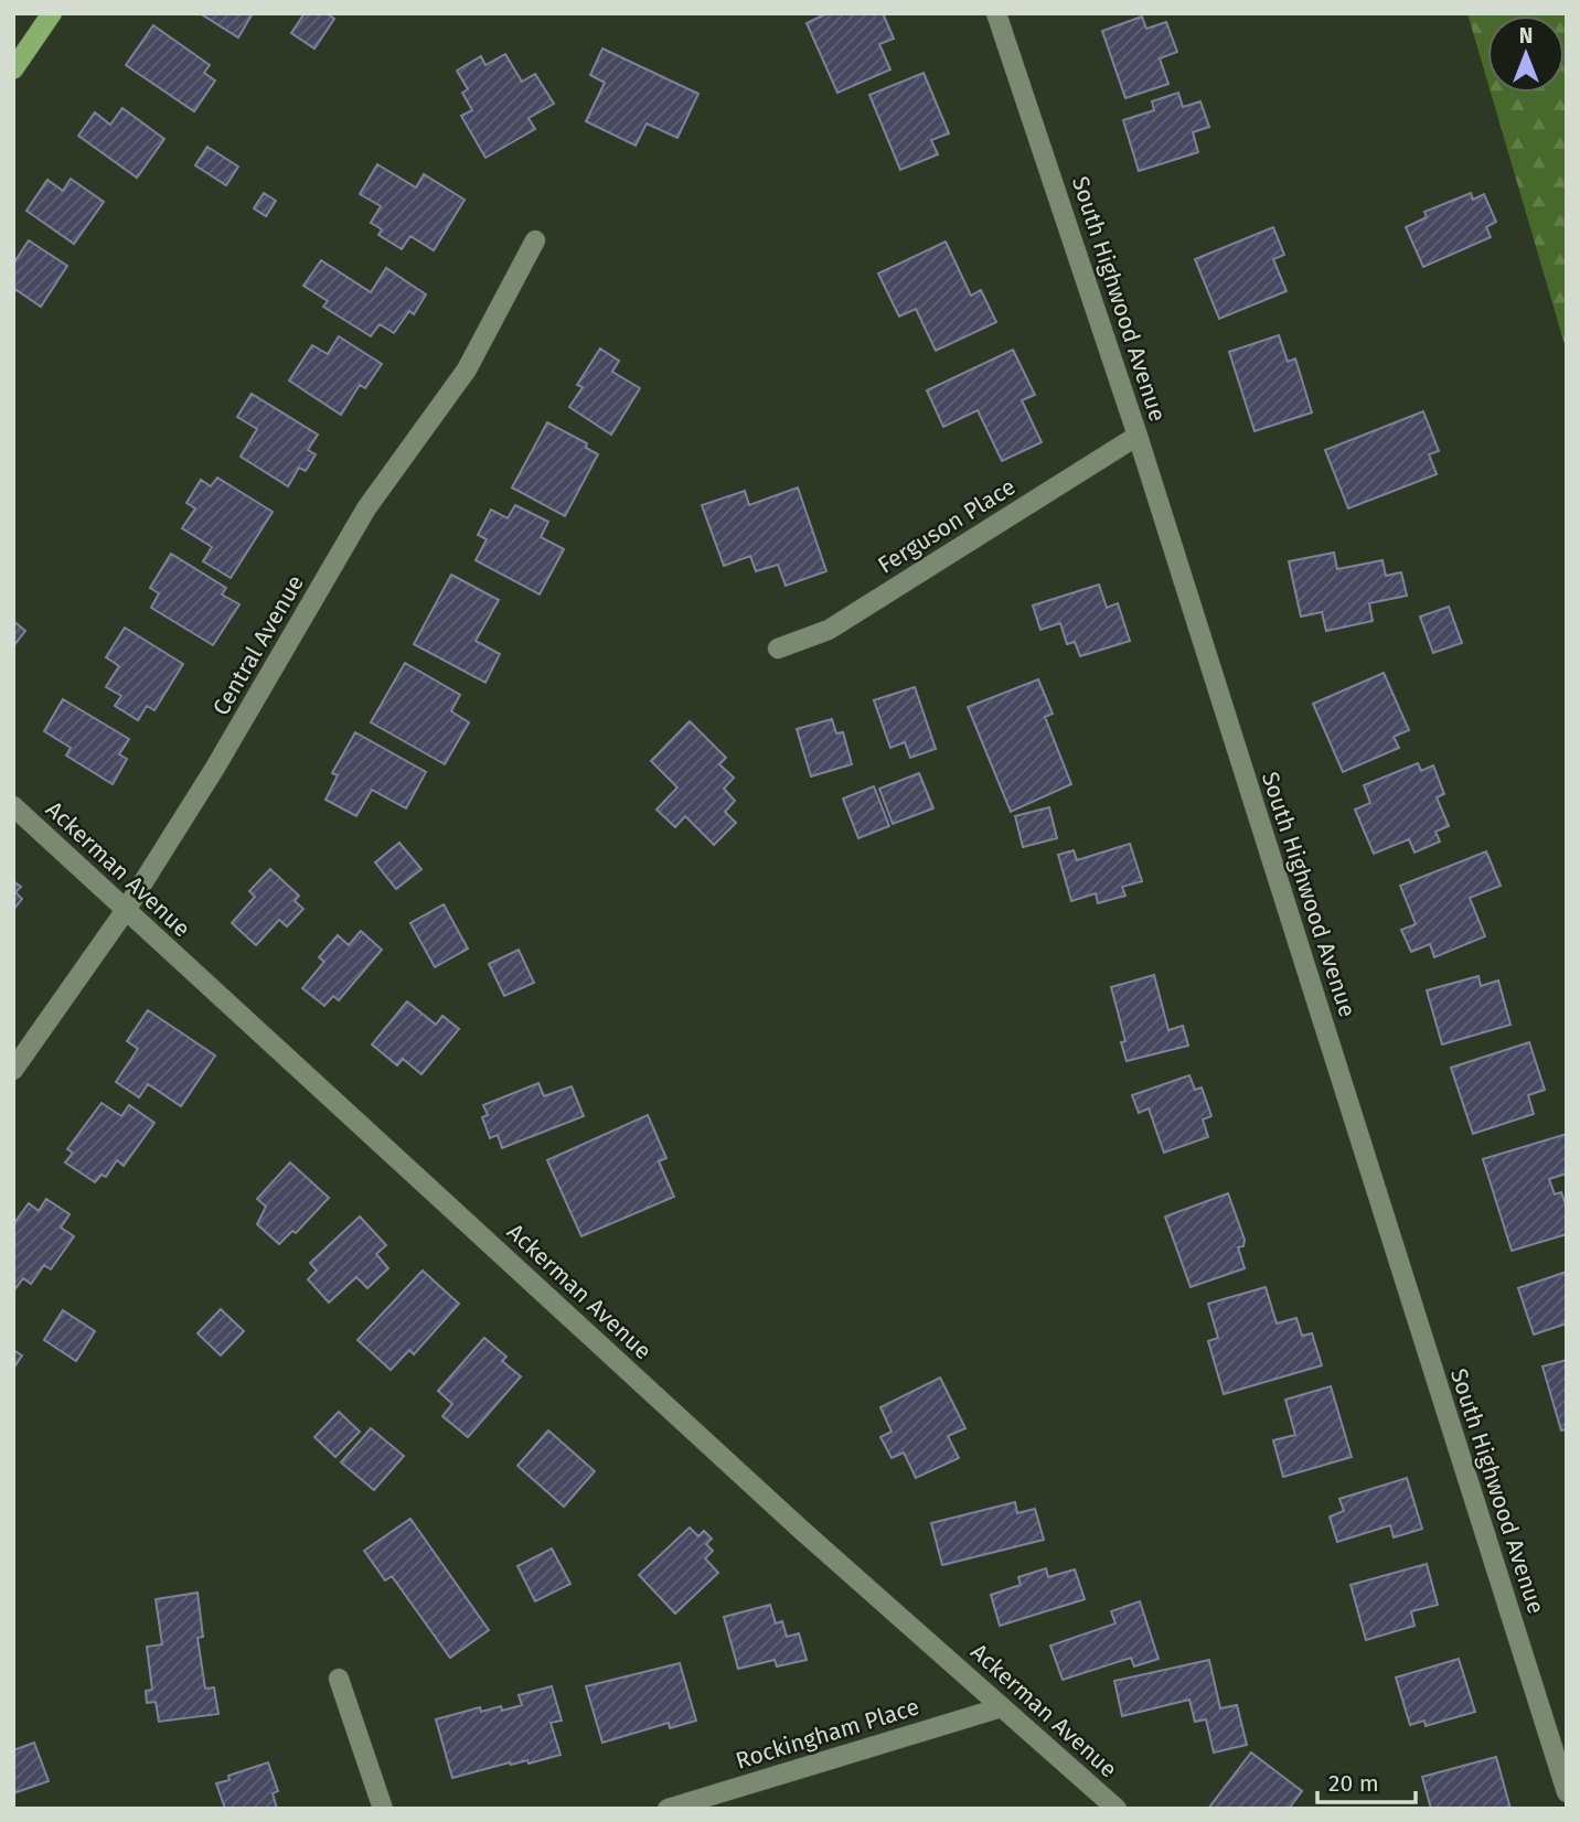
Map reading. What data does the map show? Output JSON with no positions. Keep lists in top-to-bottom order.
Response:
{
  "streets": {
    "street": [
      "South Highwood Avenue",
      "Ferguson Place",
      "Central Avenue",
      "Ackerman Avenue",
      "Rockingham Place"
    ]
  },
  "crossings": [
    ["South Highwood Avenue", "Ferguson Place"],
    ["Central Avenue", "Ackerman Avenue"],
    ["Ackerman Avenue", "Rockingham Place"]
  ],
  "scale_bar": "20 m",
  "north": "top"
}
